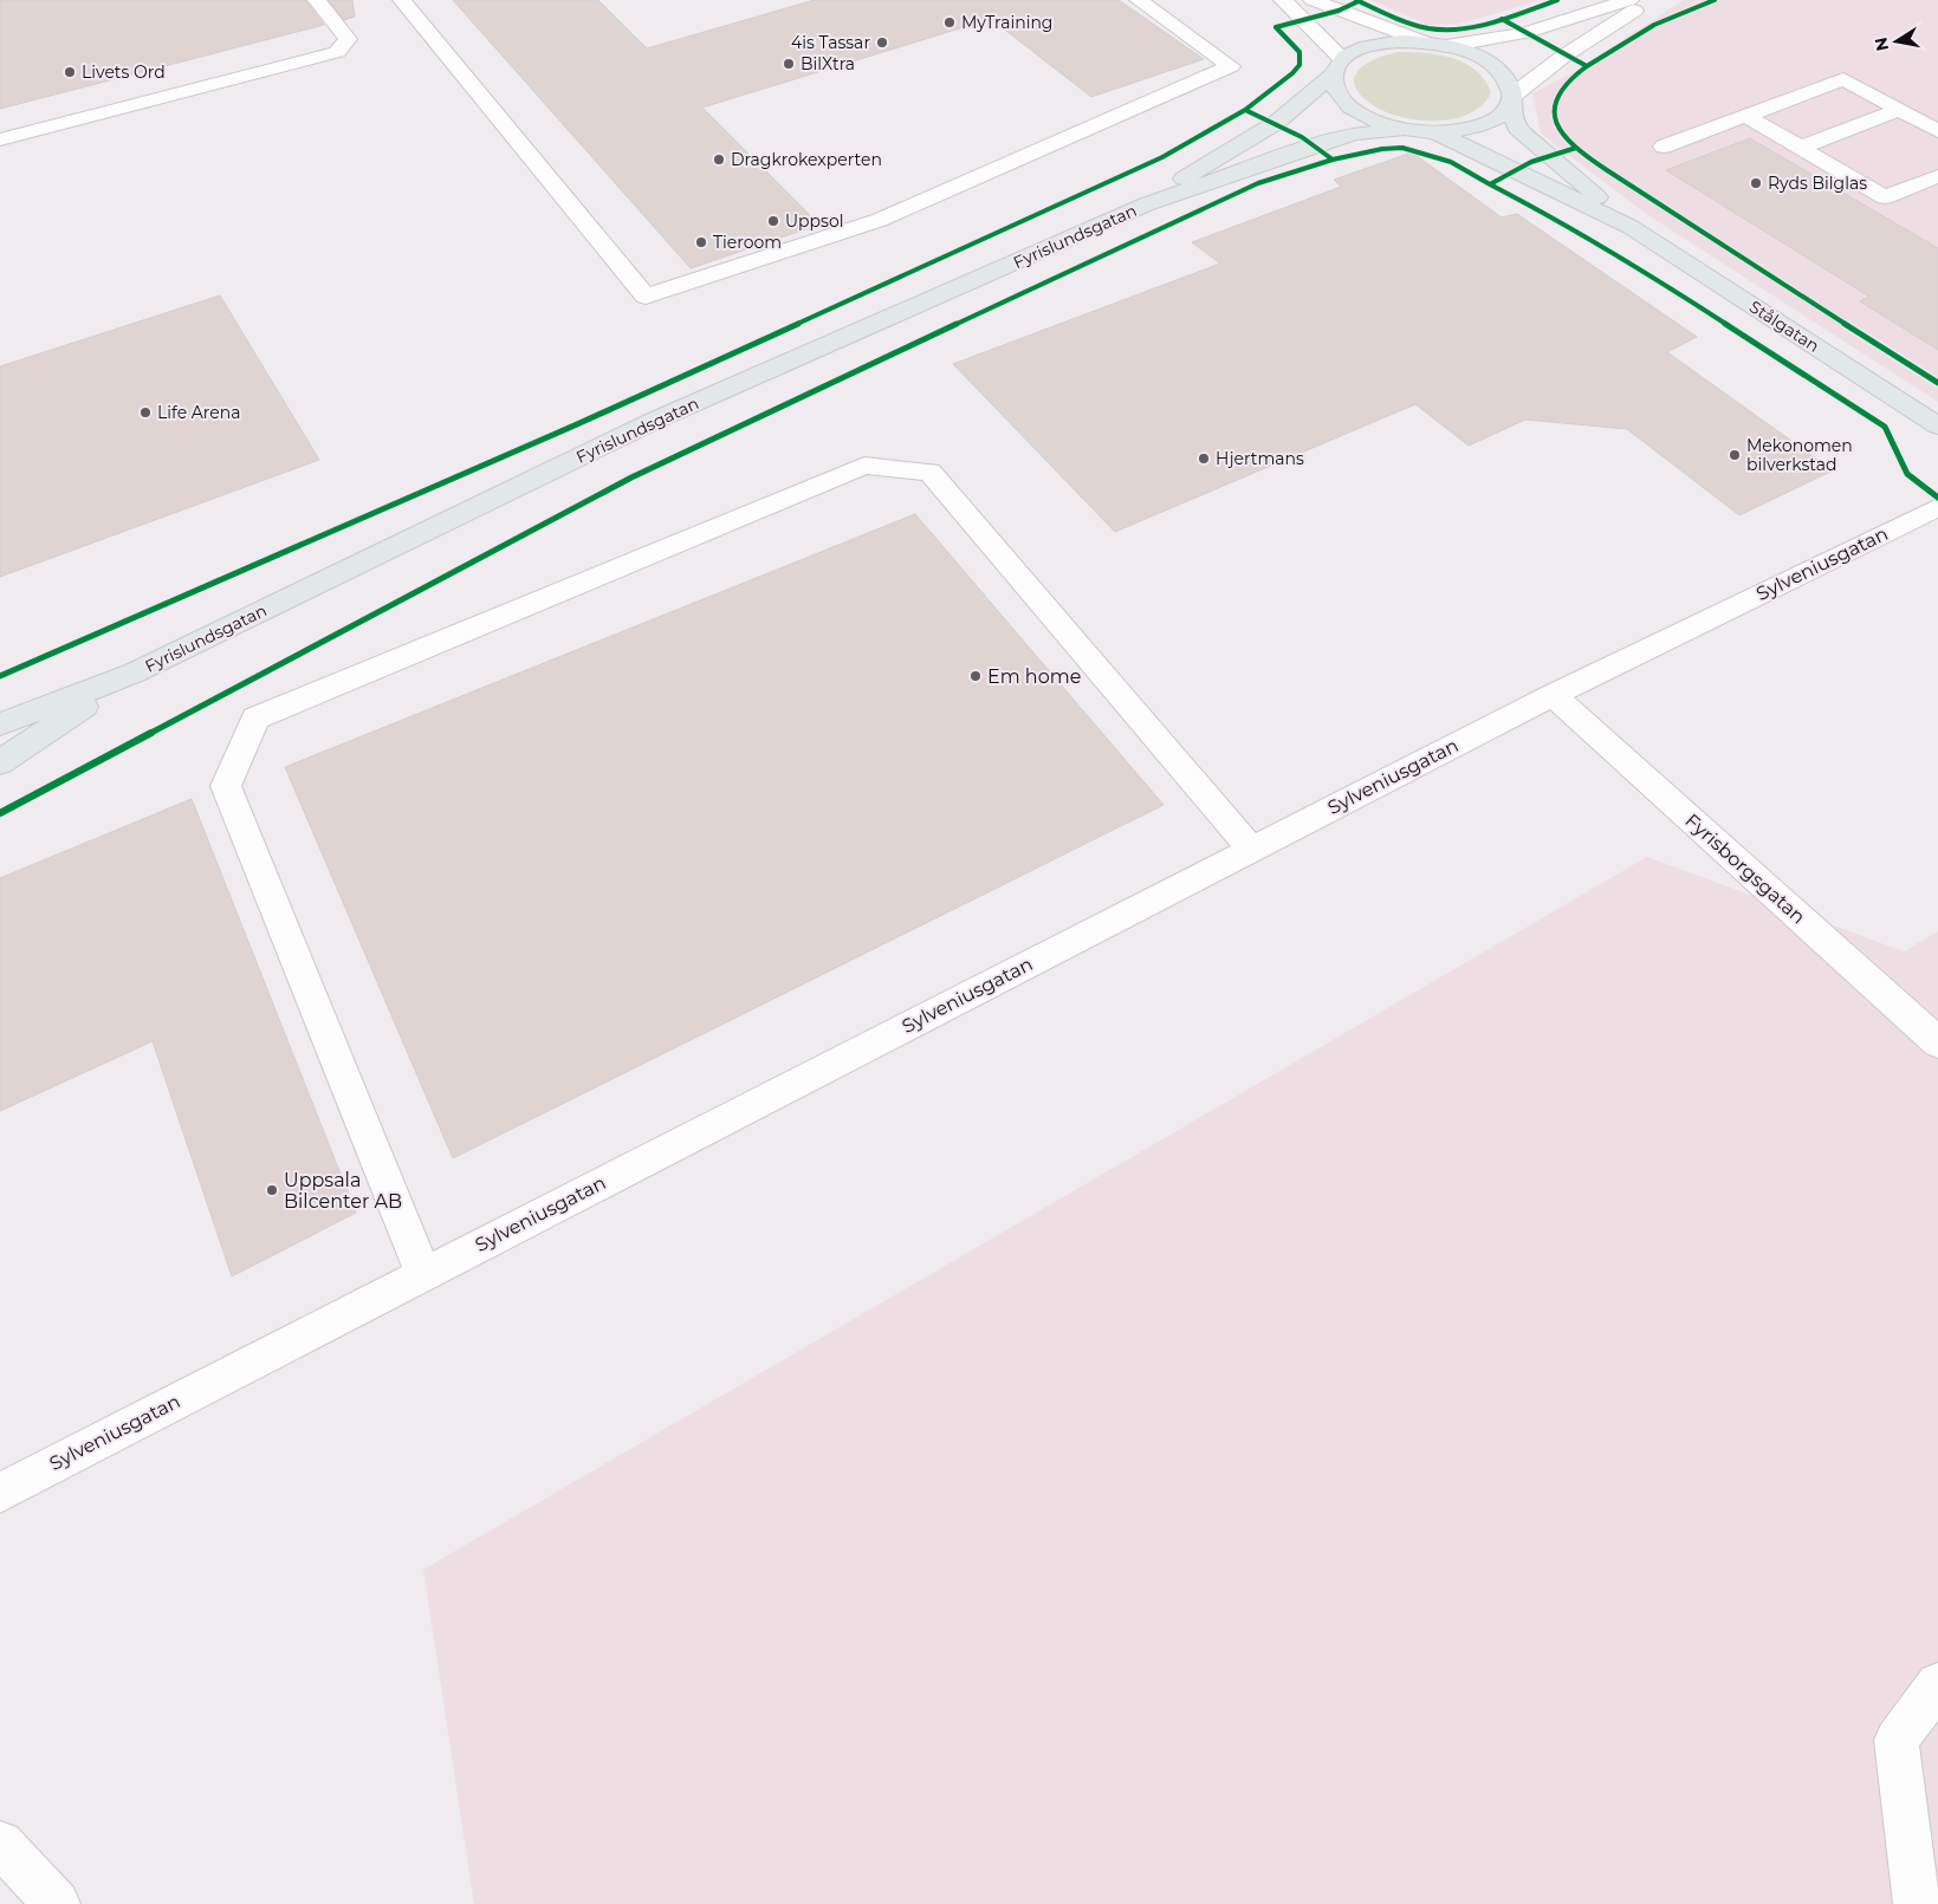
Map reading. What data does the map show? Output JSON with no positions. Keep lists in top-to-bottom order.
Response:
{
  "streets": {
    "main road": ["Fyrislundsgatan", "Stålgatan"],
    "street": ["Sylveniusgatan", "Fyrisborgsgatan"]
  },
  "crossings": [
    ["Fyrislundsgatan", "Stålgatan"],
    ["Sylveniusgatan", "Fyrisborgsgatan"]
  ],
  "places": [
    "MyTraining",
    "4is Tassar",
    "BilXtra",
    "Livets Ord",
    "Dragkrokexperten",
    "Ryds Bilglas",
    "Uppsol",
    "Tieroom",
    "Life Arena",
    "Mekonomen bilverkstad",
    "Hjertmans",
    "Em home",
    "Uppsala Bilcenter AB"
  ],
  "north": "left"
}
